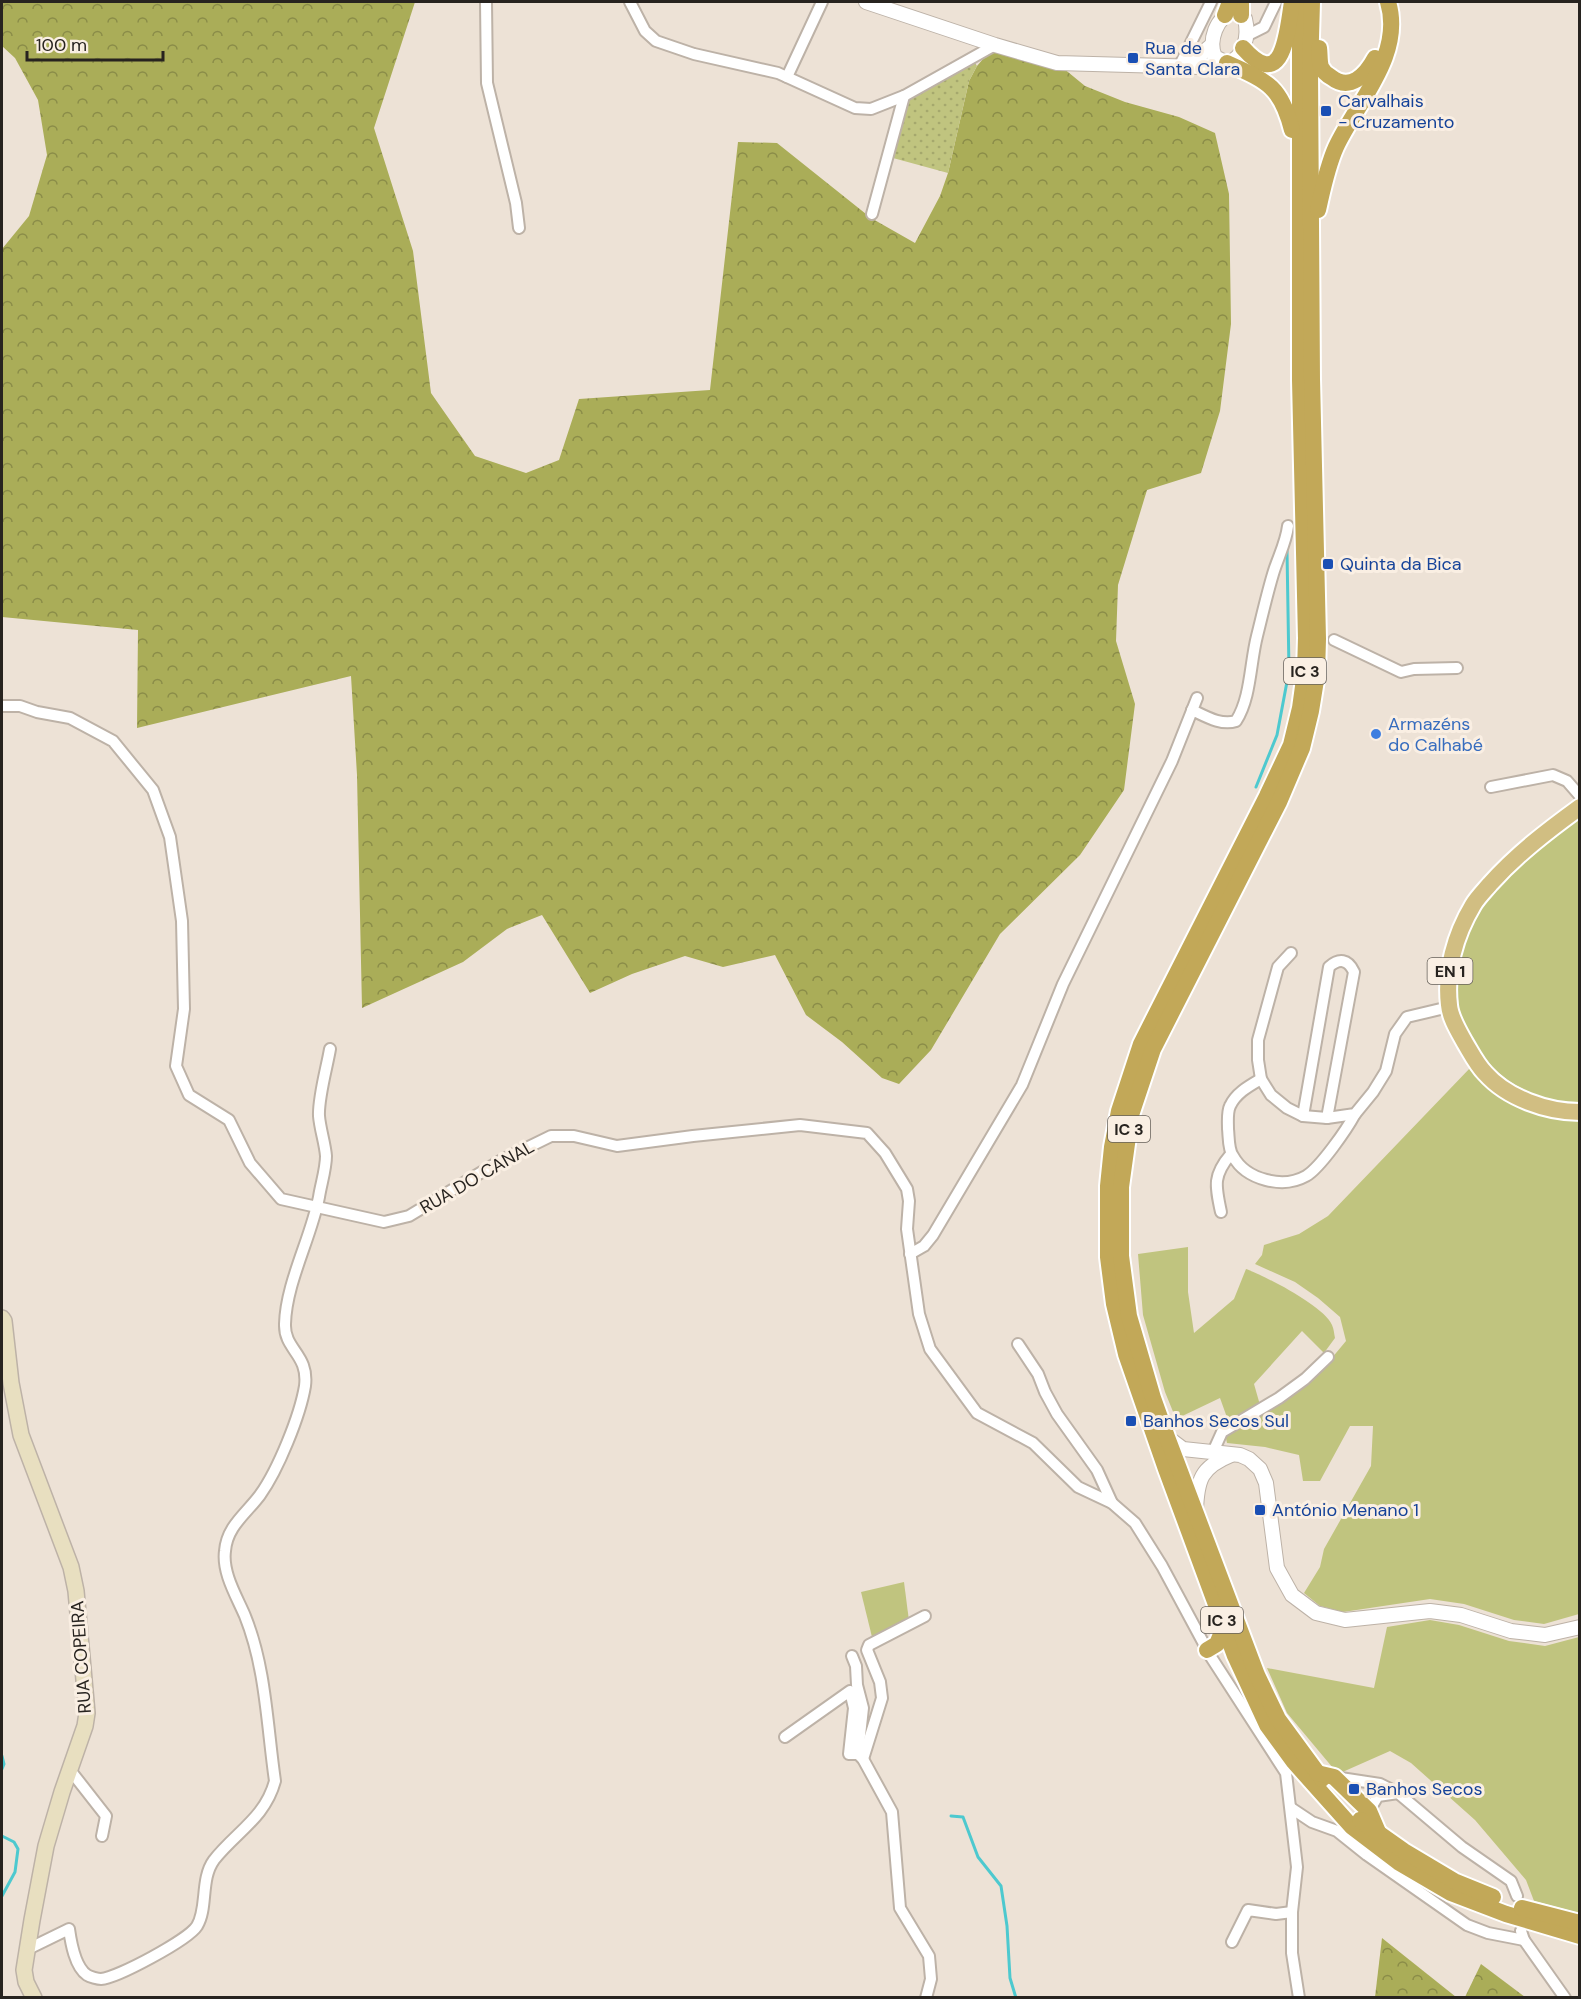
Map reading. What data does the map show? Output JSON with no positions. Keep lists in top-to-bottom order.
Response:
{
  "streets": {
    "highway": ["IC 3"],
    "main road": ["EN 1", "RUA COPEIRA"],
    "street": ["RUA DO CANAL"]
  },
  "places": {
    "transit": [
      "Rua de Santa Clara",
      "Carvalhais - Cruzamento",
      "Quinta da Bica",
      "Banhos Secos Sul",
      "António Menano 1",
      "Banhos Secos"
    ],
    "other": ["Armazéns do Calhabé"]
  },
  "scale_bar": "100 m"
}
